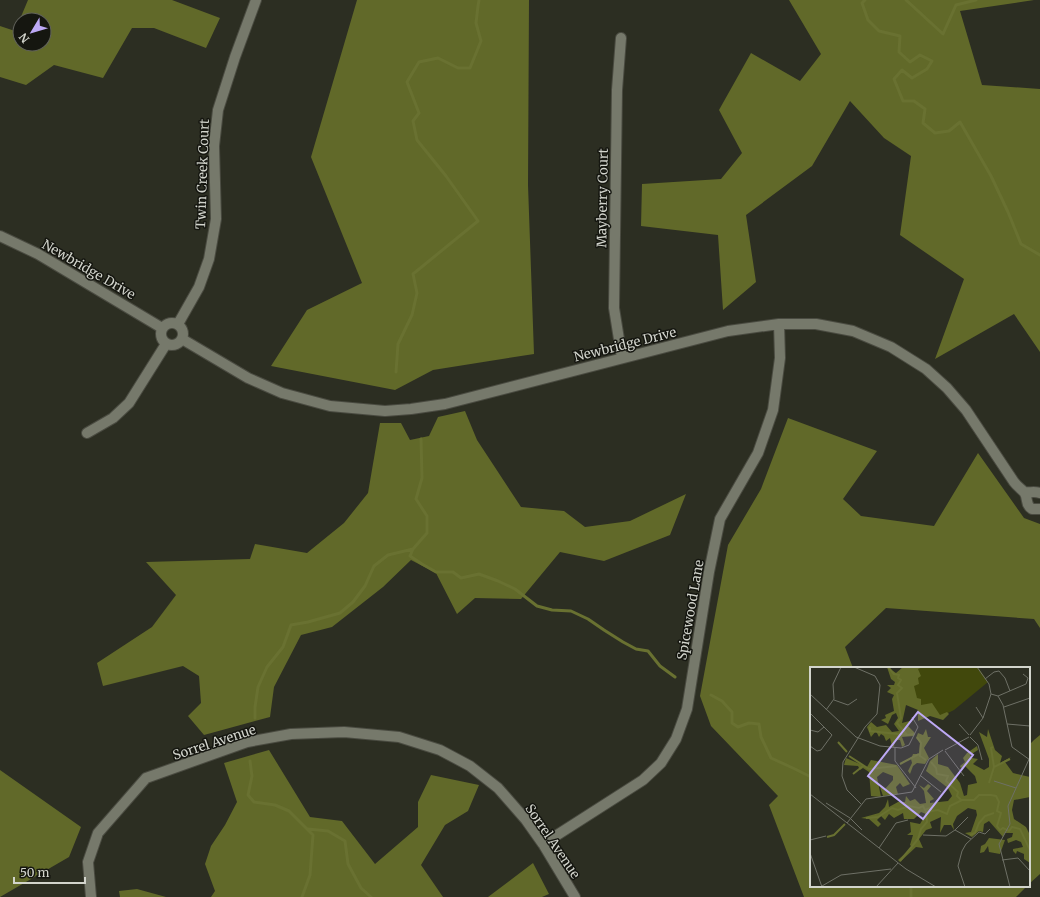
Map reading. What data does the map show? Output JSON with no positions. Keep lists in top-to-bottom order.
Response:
{
  "streets": {
    "street": [
      "Twin Creek Court",
      "Mayberry Court",
      "Newbridge Drive",
      "Spicewood Lane",
      "Sorrel Avenue"
    ]
  },
  "crossings": [
    ["Twin Creek Court", "Newbridge Drive"],
    ["Mayberry Court", "Newbridge Drive"],
    ["Newbridge Drive", "Spicewood Lane"],
    ["Spicewood Lane", "Sorrel Avenue"]
  ],
  "scale_bar": "50 m",
  "north": "bottom left"
}
